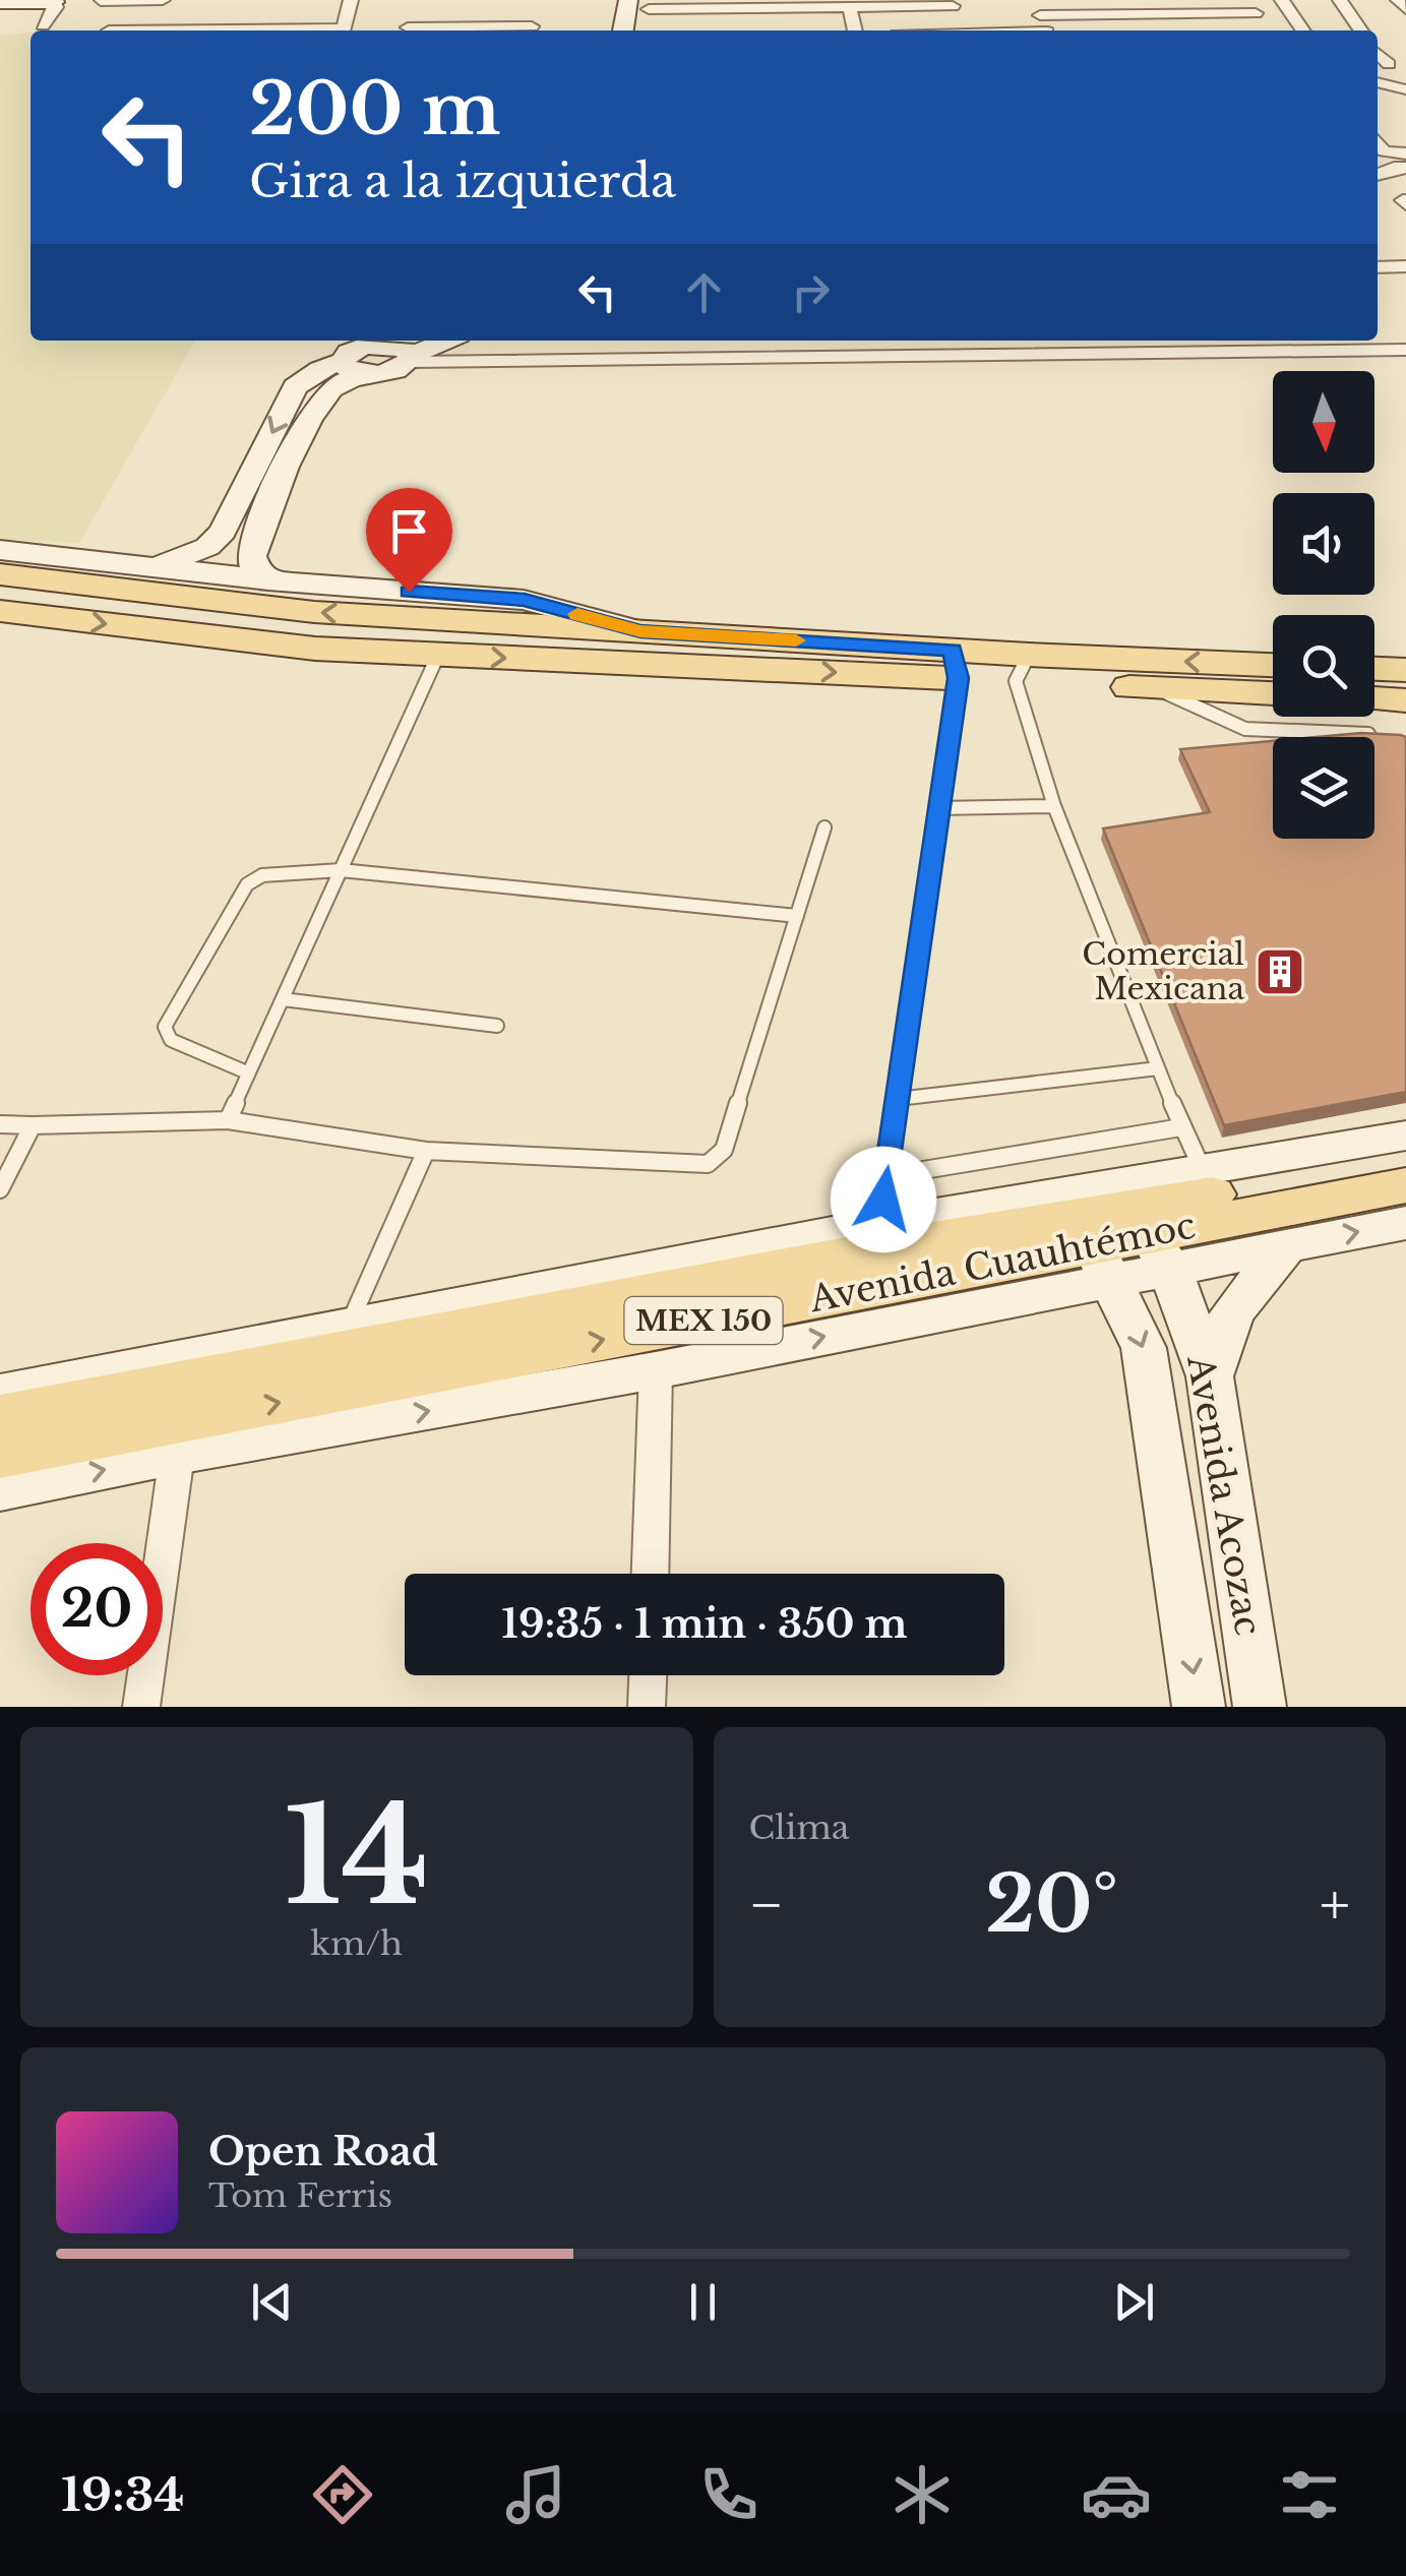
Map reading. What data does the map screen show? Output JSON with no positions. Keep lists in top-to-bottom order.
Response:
{
  "streets": {
    "main road": ["Avenida Cuauhtémoc", "MEX 150", "Avenida Acozac"]
  },
  "crossings": [
    ["Avenida Cuauhtémoc", "Avenida Acozac"]
  ],
  "places": {
    "building": ["Comercial Mexicana"]
  },
  "north": "bottom",
  "page": {
    "turn": ["200 m", "Gira a la izquierda"],
    "limit": "20",
    "trip": "19:35 · 1 min · 350 m",
    "tile": [
      ["14", "km/h"],
      "Clima"
    ],
    "heat": ["−", "20°", "+"],
    "song": ["Open Road", "Tom Ferris"],
    "tabs": "19:34"
  }
}
